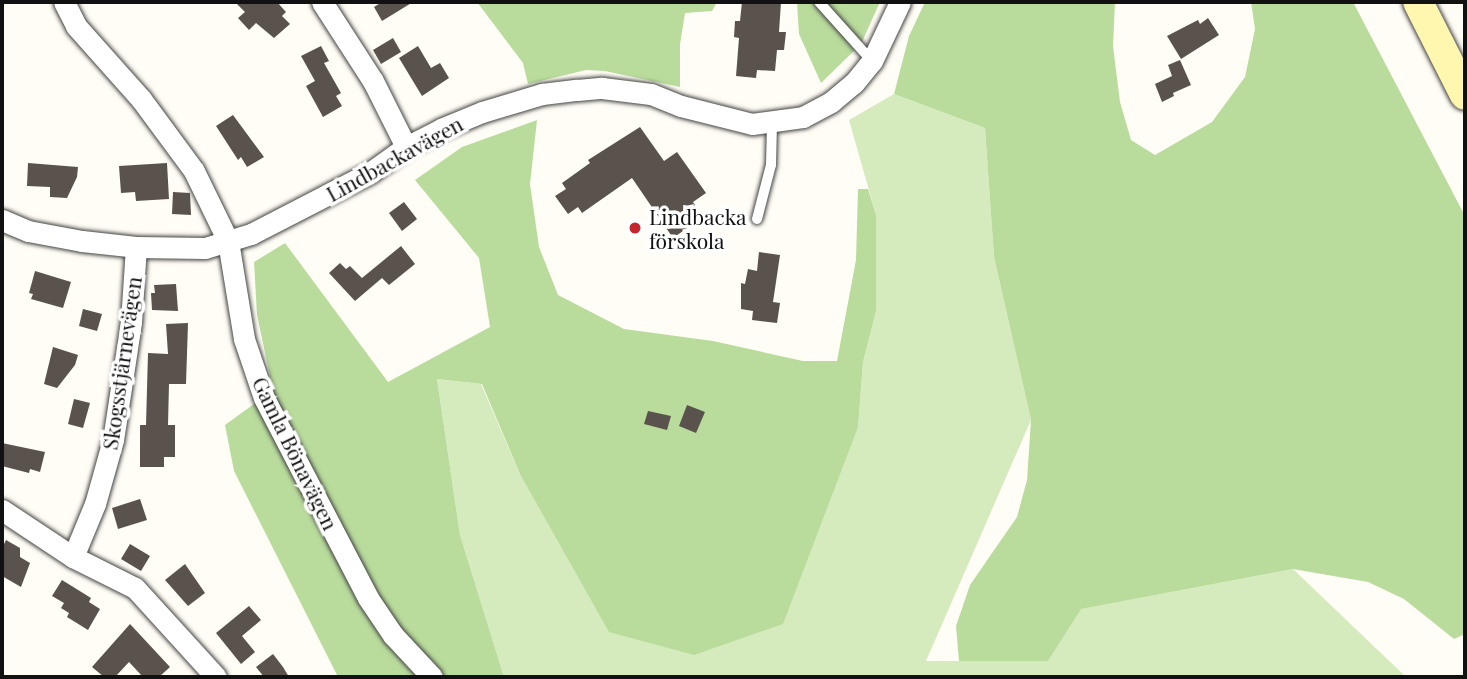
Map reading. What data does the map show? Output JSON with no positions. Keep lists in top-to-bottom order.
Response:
{
  "streets": {
    "street": ["Lindbackavägen", "Skogsstjärnevägen", "Gamla Bönavägen"]
  },
  "crossings": [
    ["Lindbackavägen", "Skogsstjärnevägen"],
    ["Lindbackavägen", "Gamla Bönavägen"]
  ],
  "places": ["Lindbacka förskola"]
}
